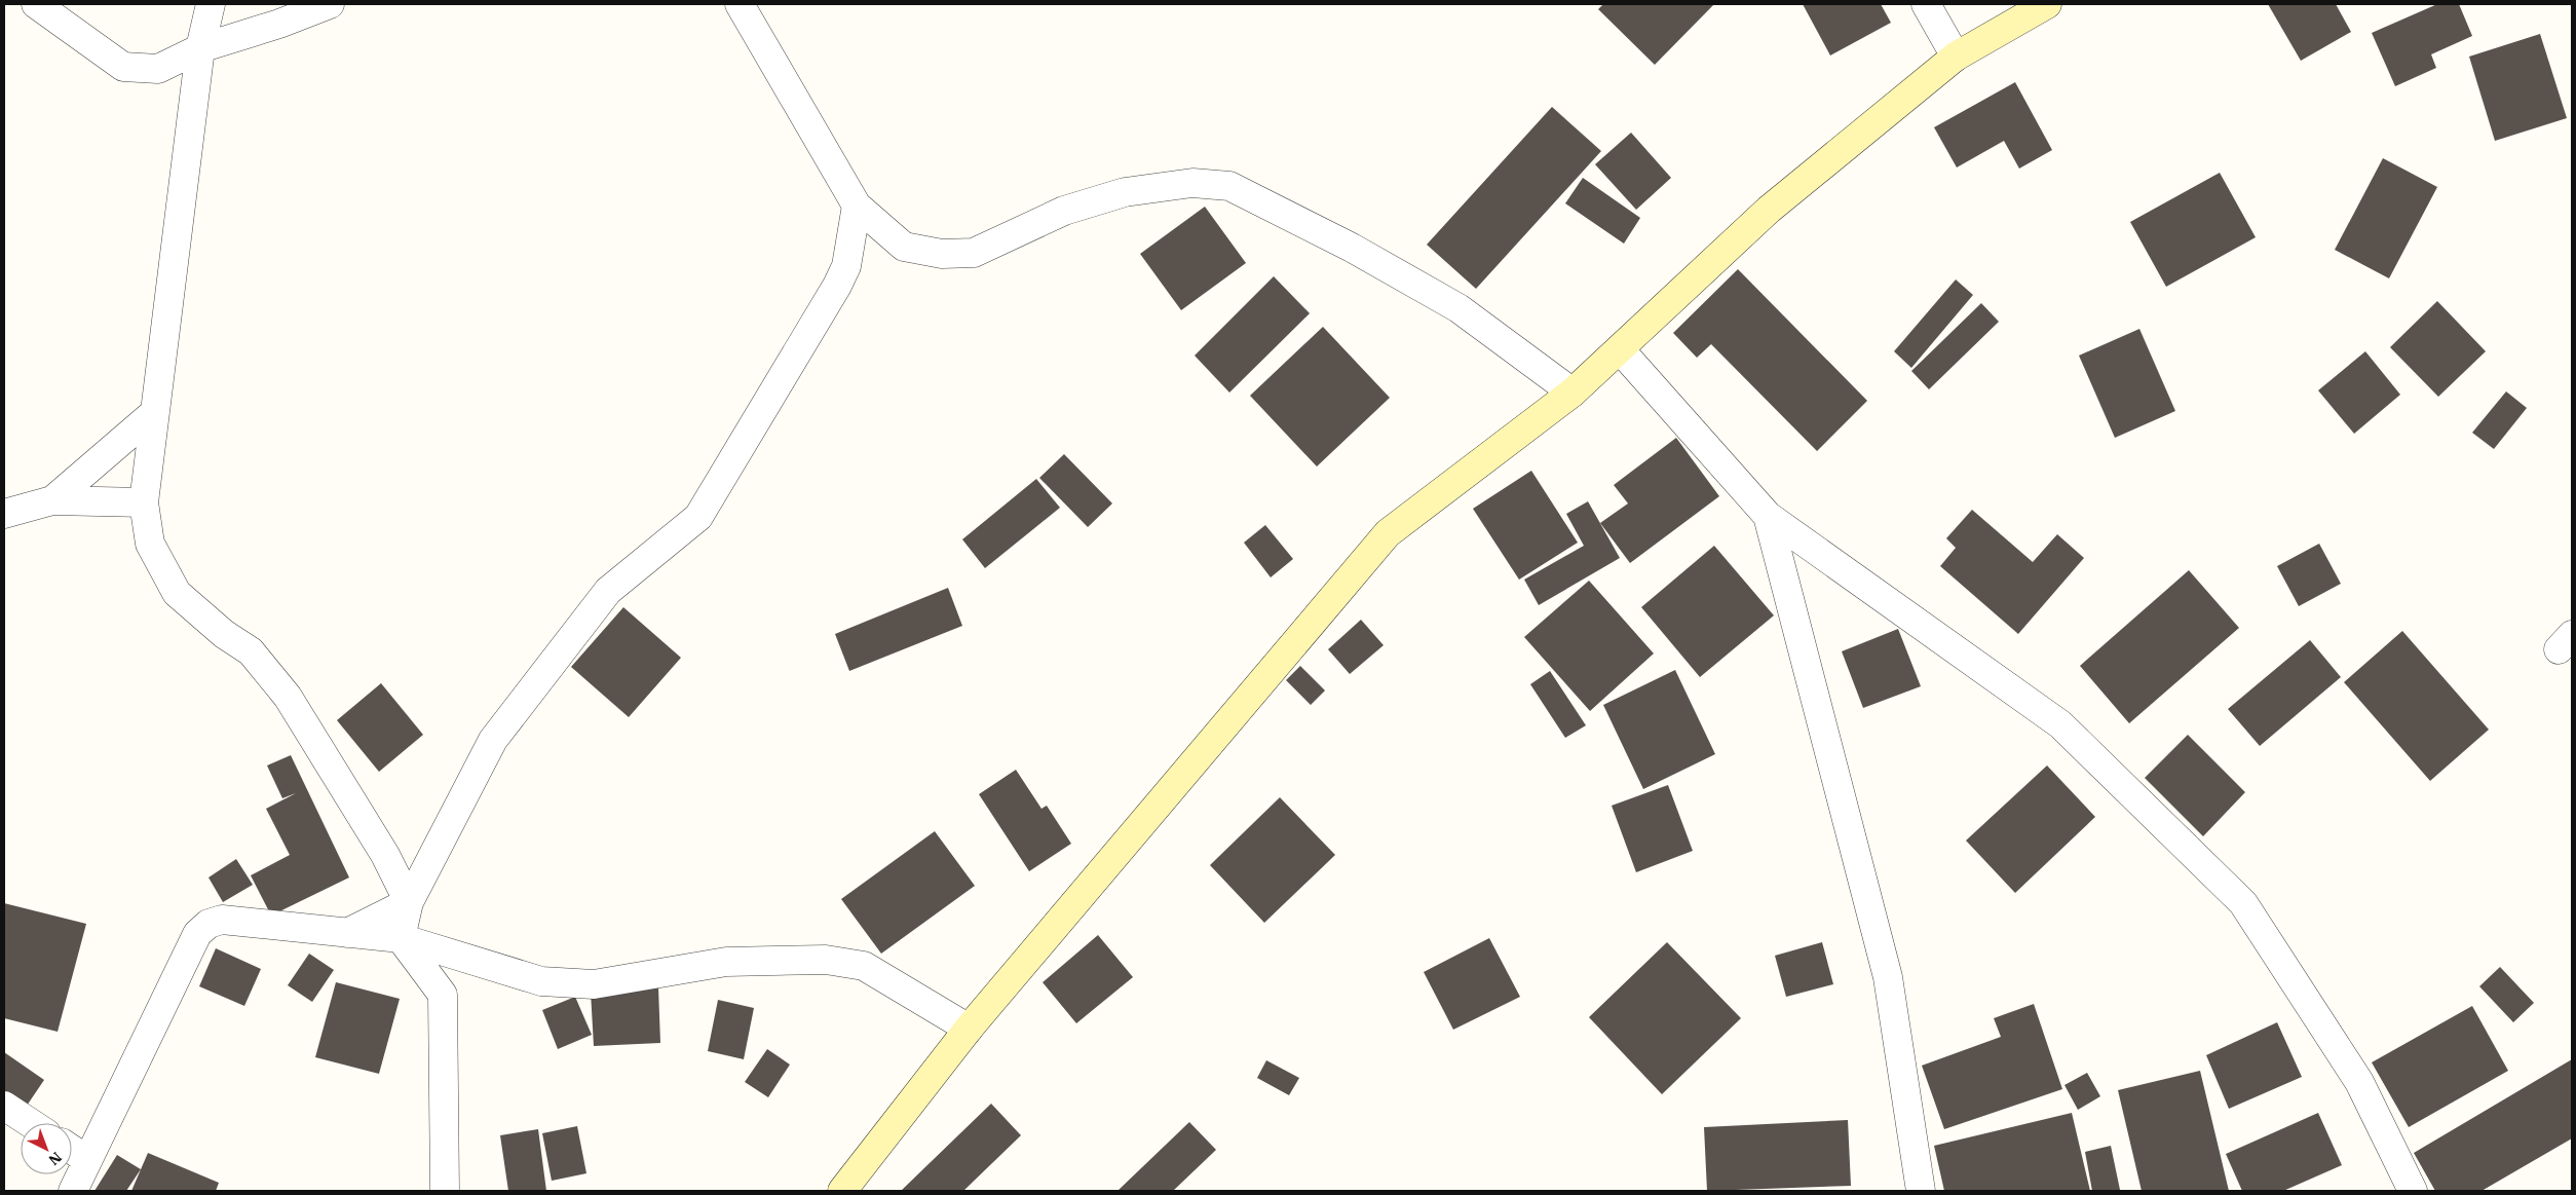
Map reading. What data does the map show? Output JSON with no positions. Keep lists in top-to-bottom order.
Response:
{
  "north": "bottom right"
}
